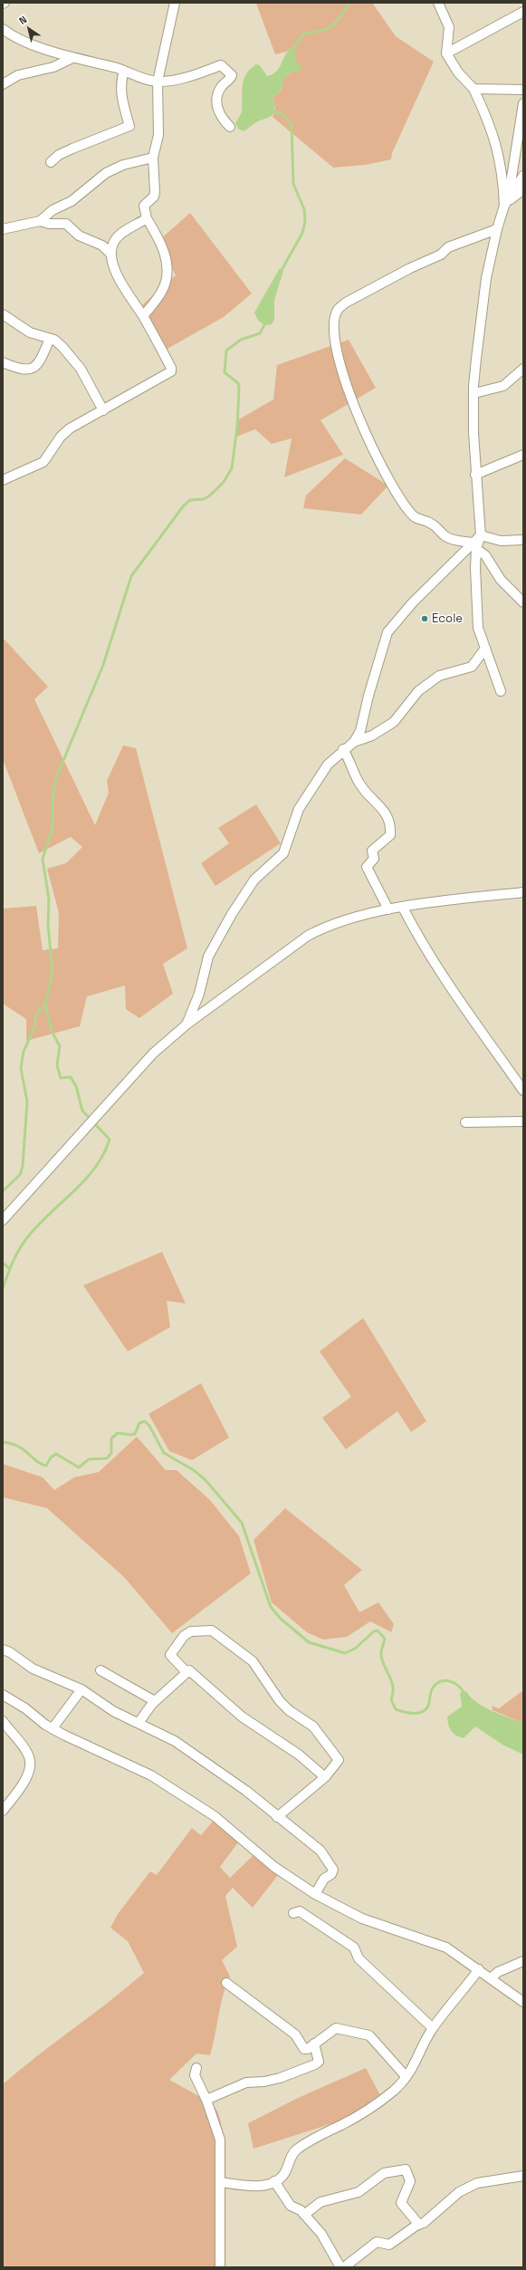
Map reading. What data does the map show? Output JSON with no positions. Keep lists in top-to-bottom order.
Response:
{
  "places": ["Ecole"],
  "north": "top left"
}
